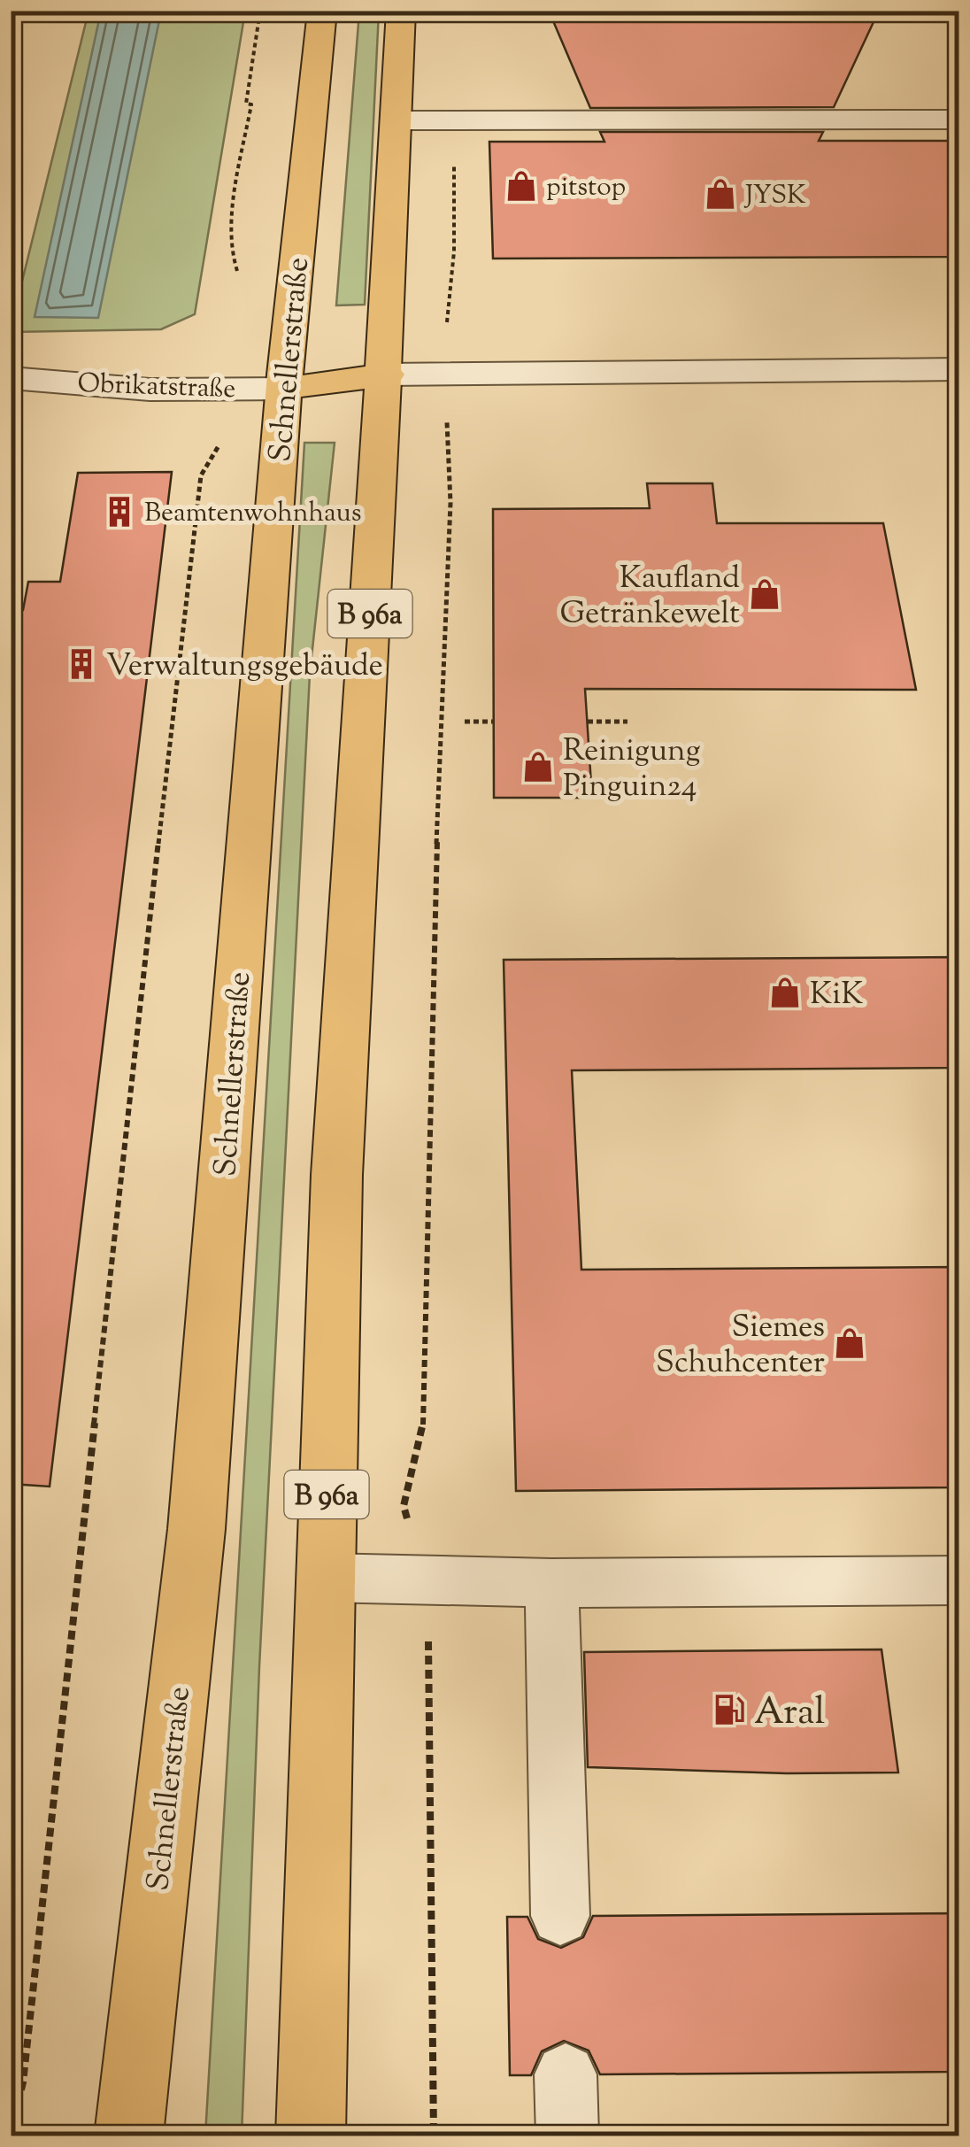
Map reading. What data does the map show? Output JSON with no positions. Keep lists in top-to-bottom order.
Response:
{
  "streets": {
    "main road": ["Schnellerstraße", "B 96a"],
    "street": ["Obrikatstraße"]
  },
  "crossings": [
    ["Schnellerstraße", "Obrikatstraße"]
  ],
  "places": {
    "shop": [
      "pitstop",
      "JYSK",
      "Kaufland Getränkewelt",
      "Reinigung Pinguin24",
      "KiK",
      "Siemes Schuhcenter"
    ],
    "building": ["Beamtenwohnhaus", "Verwaltungsgebäude"],
    "fuel station": ["Aral"]
  }
}
